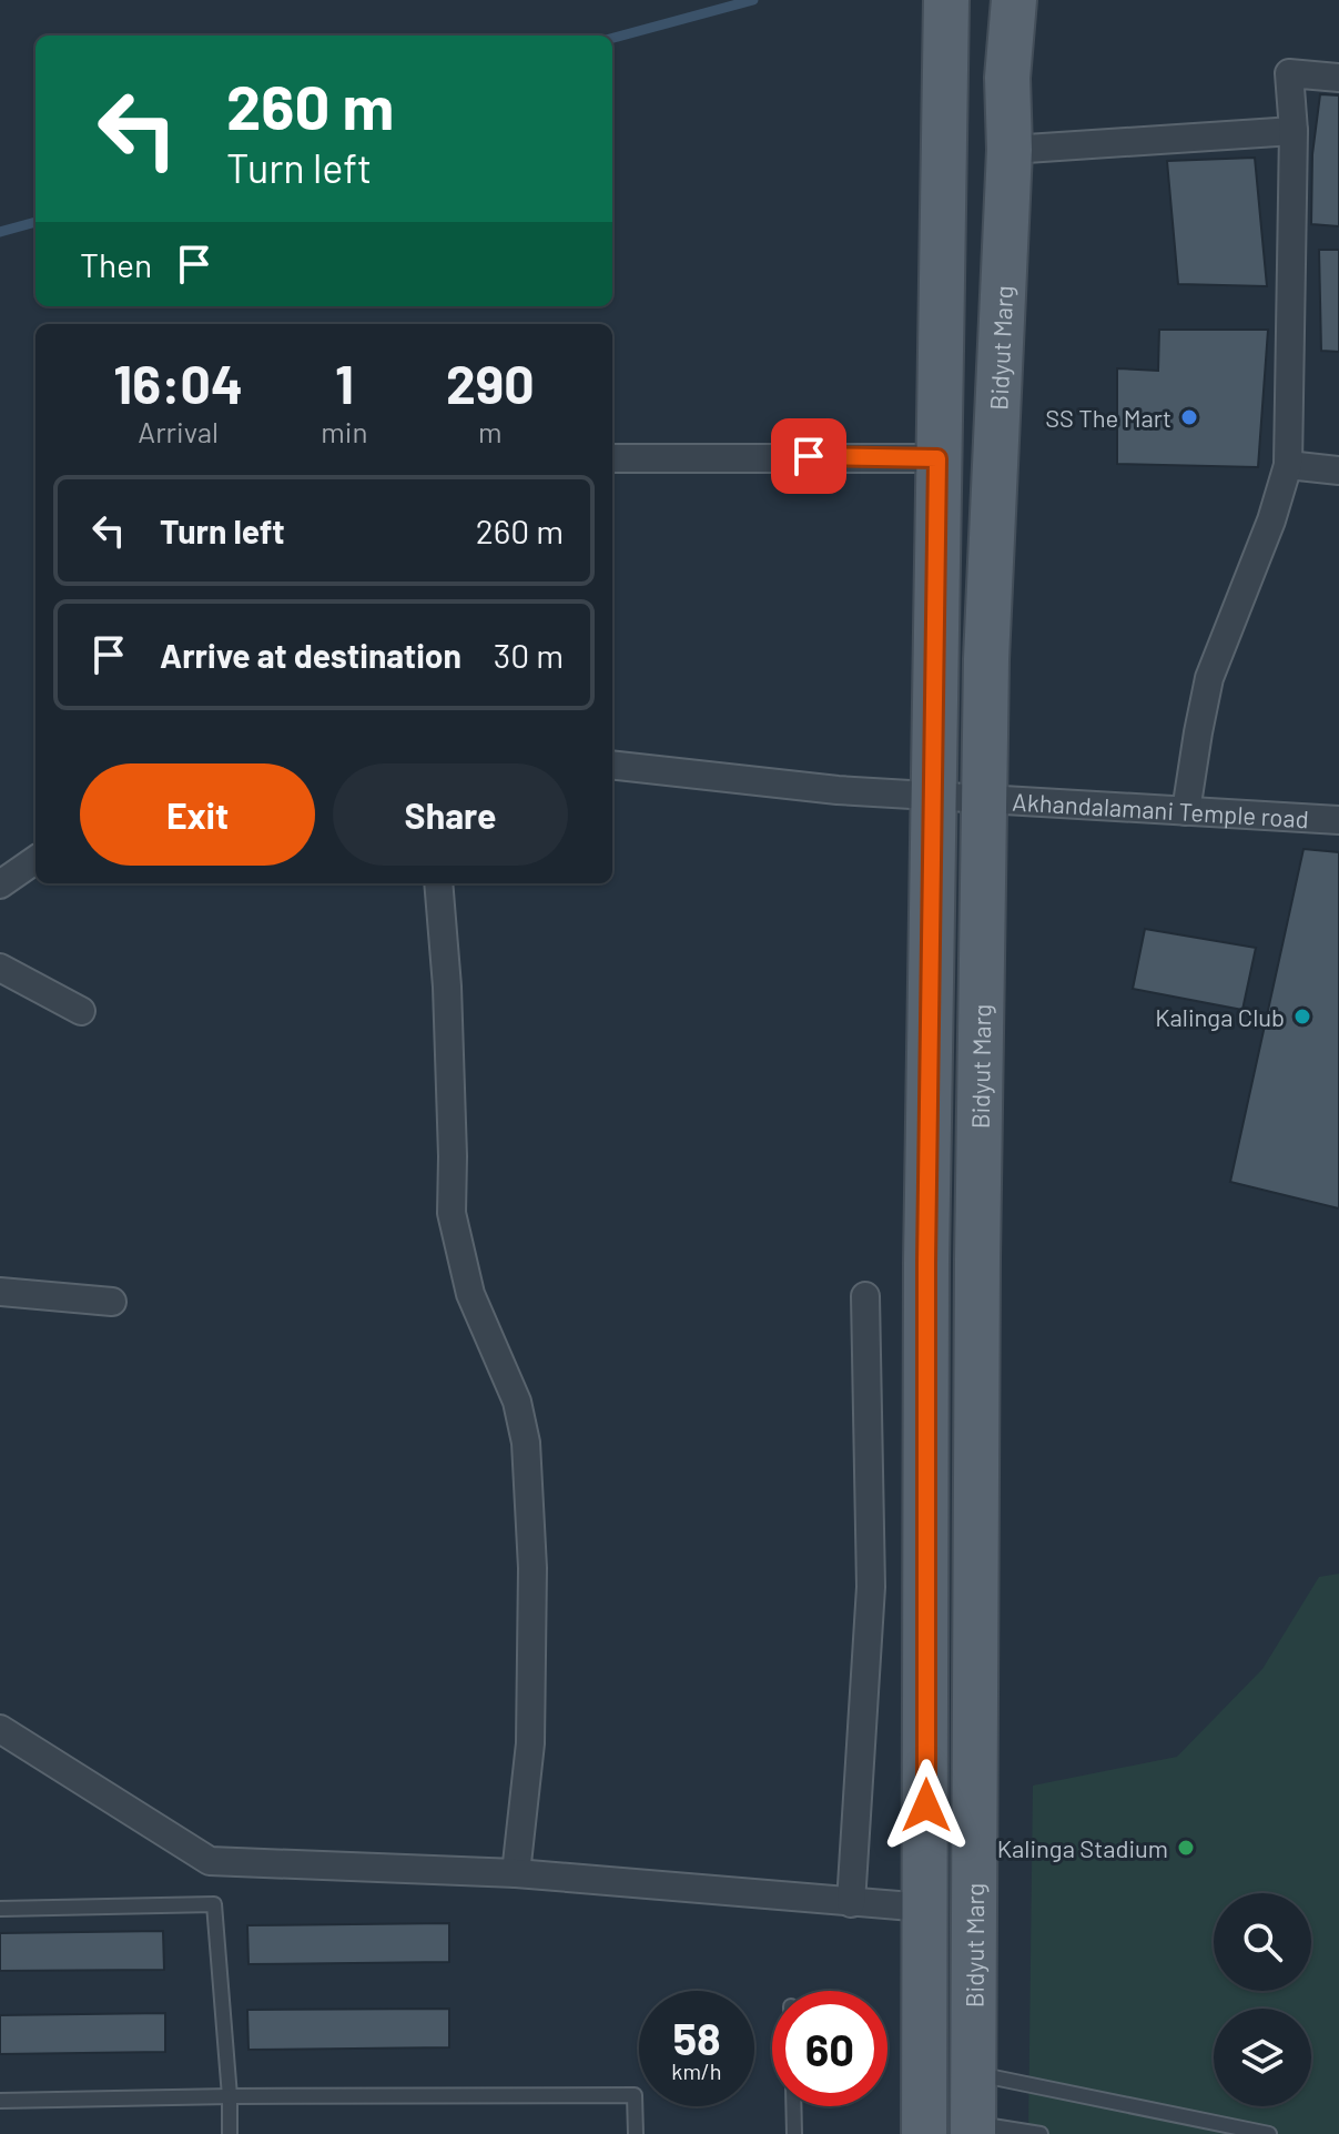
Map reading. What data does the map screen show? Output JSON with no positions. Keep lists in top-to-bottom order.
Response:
{
  "streets": {
    "main road": ["Bidyut Marg"],
    "street": ["Akhandalamani Temple road"]
  },
  "crossings": [
    ["Bidyut Marg", "Akhandalamani Temple road"]
  ],
  "places": ["SS The Mart", "Kalinga Club", "Kalinga Stadium"],
  "page": {
    "turn": ["260 m", "Turn left"],
    "then": "Then",
    "eta": [
      "16:04",
      "Arrival",
      "1",
      "min",
      "290",
      "m"
    ],
    "list": [
      {
        "name": "Turn left",
        "value": "260 m"
      },
      {
        "name": "Arrive at destination",
        "value": "30 m"
      }
    ],
    "buttons": ["Exit", "Share"],
    "speed": "58 km/h",
    "limit": "60"
  }
}
